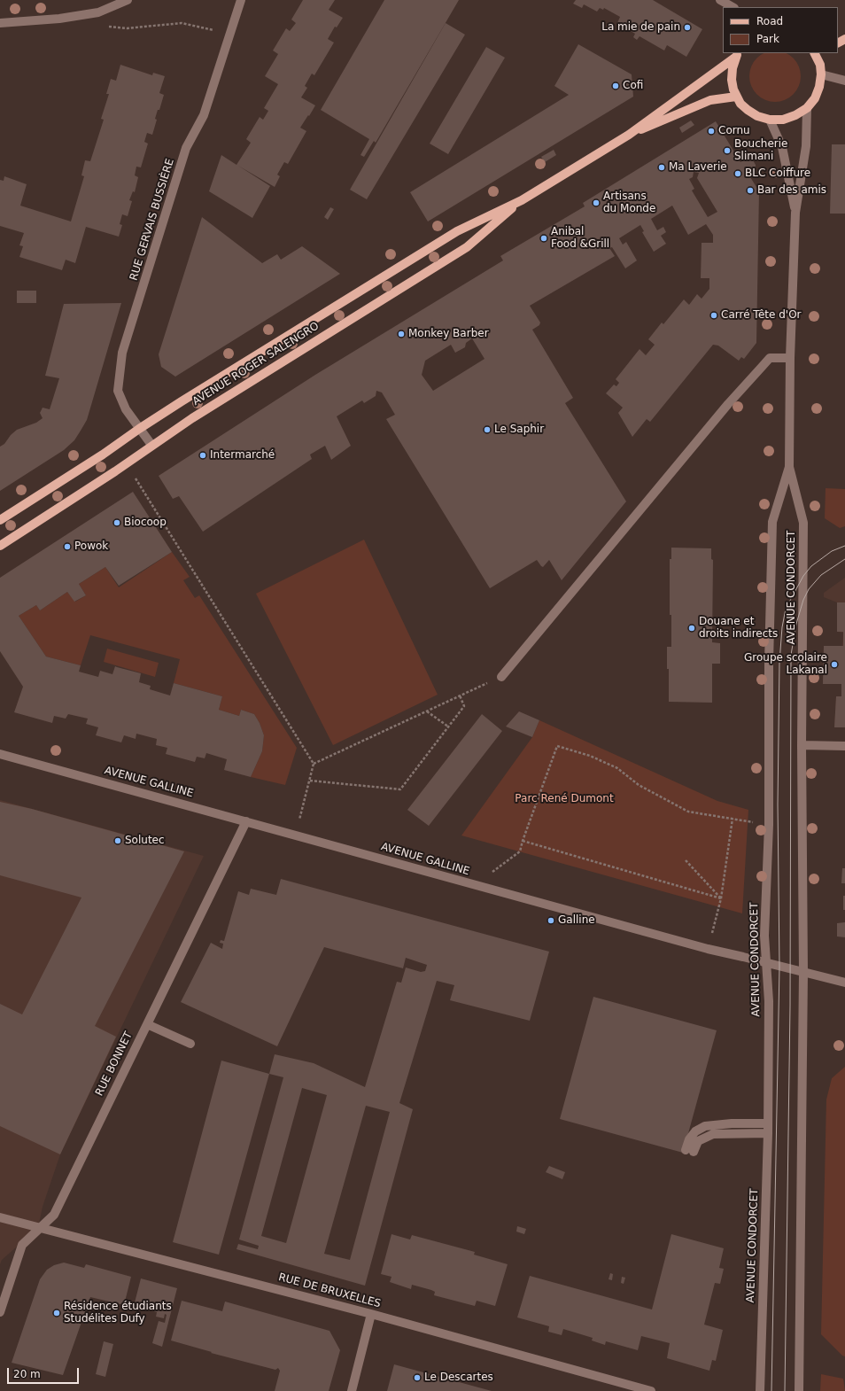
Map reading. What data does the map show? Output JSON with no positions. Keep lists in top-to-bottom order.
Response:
{
  "streets": {
    "main road": ["AVENUE ROGER SALENGRO"],
    "street": [
      "RUE GERVAIS BUSSIÈRE",
      "AVENUE CONDORCET",
      "AVENUE GALLINE",
      "RUE BONNET",
      "RUE DE BRUXELLES"
    ]
  },
  "crossings": [
    ["RUE GERVAIS BUSSIÈRE", "AVENUE ROGER SALENGRO"],
    ["AVENUE CONDORCET", "AVENUE GALLINE"],
    ["AVENUE GALLINE", "RUE BONNET"],
    ["RUE BONNET", "RUE DE BRUXELLES"]
  ],
  "parks": ["Parc René Dumont"],
  "places": [
    "La mie de pain",
    "Cofi",
    "Cornu",
    "Boucherie Slimani",
    "Ma Laverie",
    "BLC Coiffure",
    "Bar des amis",
    "Artisans du Monde",
    "Anibal Food &Grill",
    "Carré Tête d'Or",
    "Monkey Barber",
    "Le Saphir",
    "Intermarché",
    "Biocoop",
    "Powok",
    "Douane et droits indirects",
    "Groupe scolaire Lakanal",
    "Solutec",
    "Galline",
    "Résidence étudiants Studélites Dufy",
    "Le Descartes"
  ],
  "legend": ["Road", "Park"],
  "scale_bar": "20 m"
}
